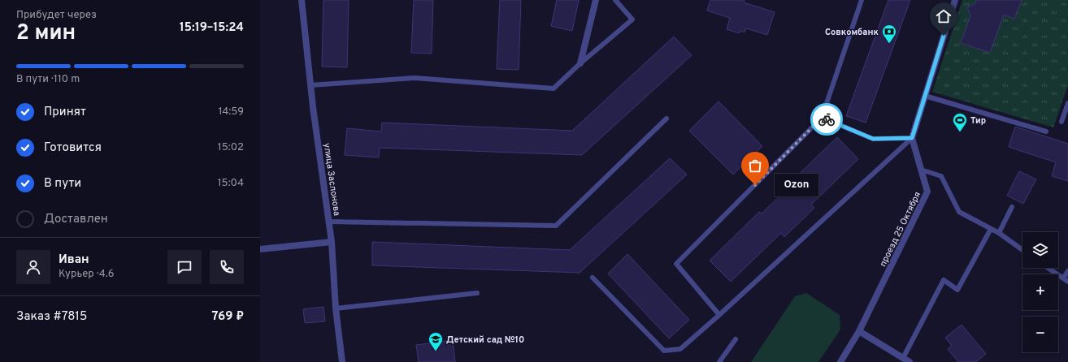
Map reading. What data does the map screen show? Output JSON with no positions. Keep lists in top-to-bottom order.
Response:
{
  "streets": {
    "street": ["улица Заслонова", "проезд 25 Октября"]
  },
  "places": {
    "bank": ["Совкомбанк"],
    "sports": ["Тир"],
    "other": ["Ozon"],
    "school or university": ["Детский сад №10"]
  },
  "page": {
    "heading": ["2 мин", "Прибудет через", "15:19–15:24"],
    "panel": [
      "Иван",
      "Курьер · 4.6",
      "Заказ #7815",
      "769 ₽"
    ],
    "bar": "В пути · 110 m",
    "list": [
      ["Принят", "14:59"],
      ["Готовится", "15:02"],
      ["В пути", "15:04"],
      "Доставлен"
    ],
    "bubble": "Ozon",
    "map_buttons": ["+", "−"]
  }
}
